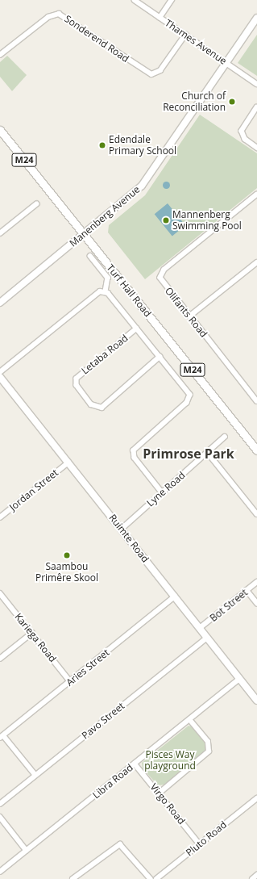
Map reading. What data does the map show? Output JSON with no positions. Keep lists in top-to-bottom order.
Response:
{
  "streets": {
    "main road": ["M24", "Turf Hall Road"],
    "street": [
      "Sonderend Road",
      "Thames Avenue",
      "Manenberg Avenue",
      "Olifants Road",
      "Letaba Road",
      "Lyne Road",
      "Jordan Street",
      "Ruimte Road",
      "Bot Street",
      "Kariega Road",
      "Aries Street",
      "Pavo Street",
      "Libra Road",
      "Virgo Road",
      "Pluto Road"
    ]
  },
  "crossings": [
    ["Sonderend Road", "Thames Avenue"],
    ["Thames Avenue", "Manenberg Avenue"],
    ["Manenberg Avenue", "Turf Hall Road"],
    ["Letaba Road", "Lyne Road"],
    ["Lyne Road", "Ruimte Road"],
    ["Jordan Street", "Ruimte Road"],
    ["Ruimte Road", "Bot Street"],
    ["Ruimte Road", "Aries Street"],
    ["Ruimte Road", "Pavo Street"],
    ["Ruimte Road", "Libra Road"],
    ["Kariega Road", "Aries Street"],
    ["Libra Road", "Virgo Road"],
    ["Virgo Road", "Pluto Road"]
  ],
  "districts": ["Primrose Park"],
  "parks": ["Pisces Way playground"],
  "places": [
    "Church of Reconciliation",
    "Edendale Primary School",
    "Mannenberg Swimming Pool",
    "Saambou Primêre Skool"
  ]
}
